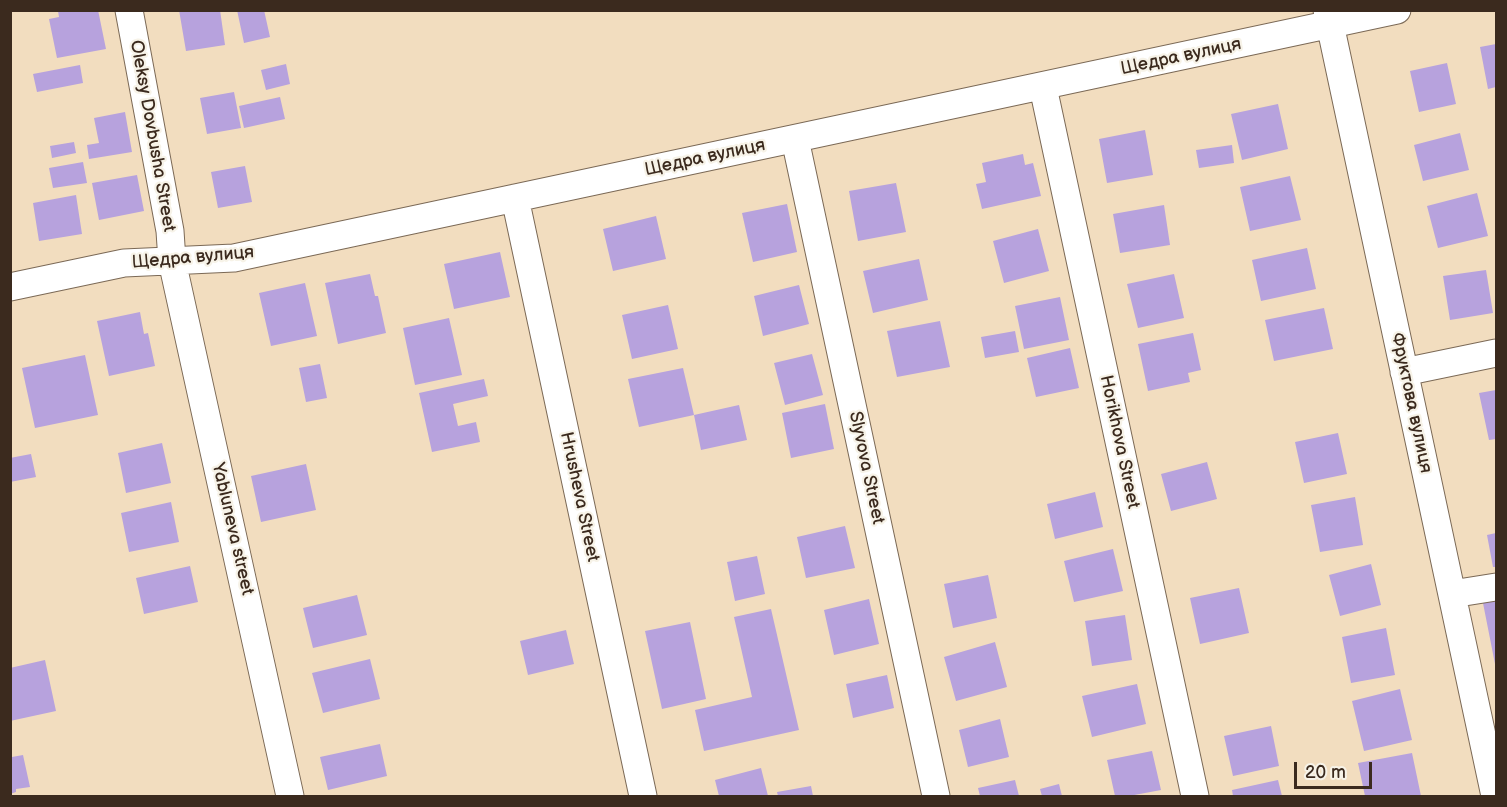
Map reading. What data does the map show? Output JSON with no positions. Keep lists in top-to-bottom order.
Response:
{
  "streets": {
    "street": [
      "Щедра вулиця",
      "Oleksy Dovbusha Street",
      "Фруктова вулиця",
      "Horikhova Street",
      "Slyvova Street",
      "Hrusheva Street",
      "Yabluneva street"
    ]
  },
  "crossings": [
    ["Щедра вулиця", "Oleksy Dovbusha Street"],
    ["Щедра вулиця", "Фруктова вулиця"],
    ["Щедра вулиця", "Horikhova Street"],
    ["Щедра вулиця", "Slyvova Street"],
    ["Щедра вулиця", "Hrusheva Street"],
    ["Щедра вулиця", "Yabluneva street"],
    ["Oleksy Dovbusha Street", "Yabluneva street"]
  ],
  "scale_bar": "20 m"
}
